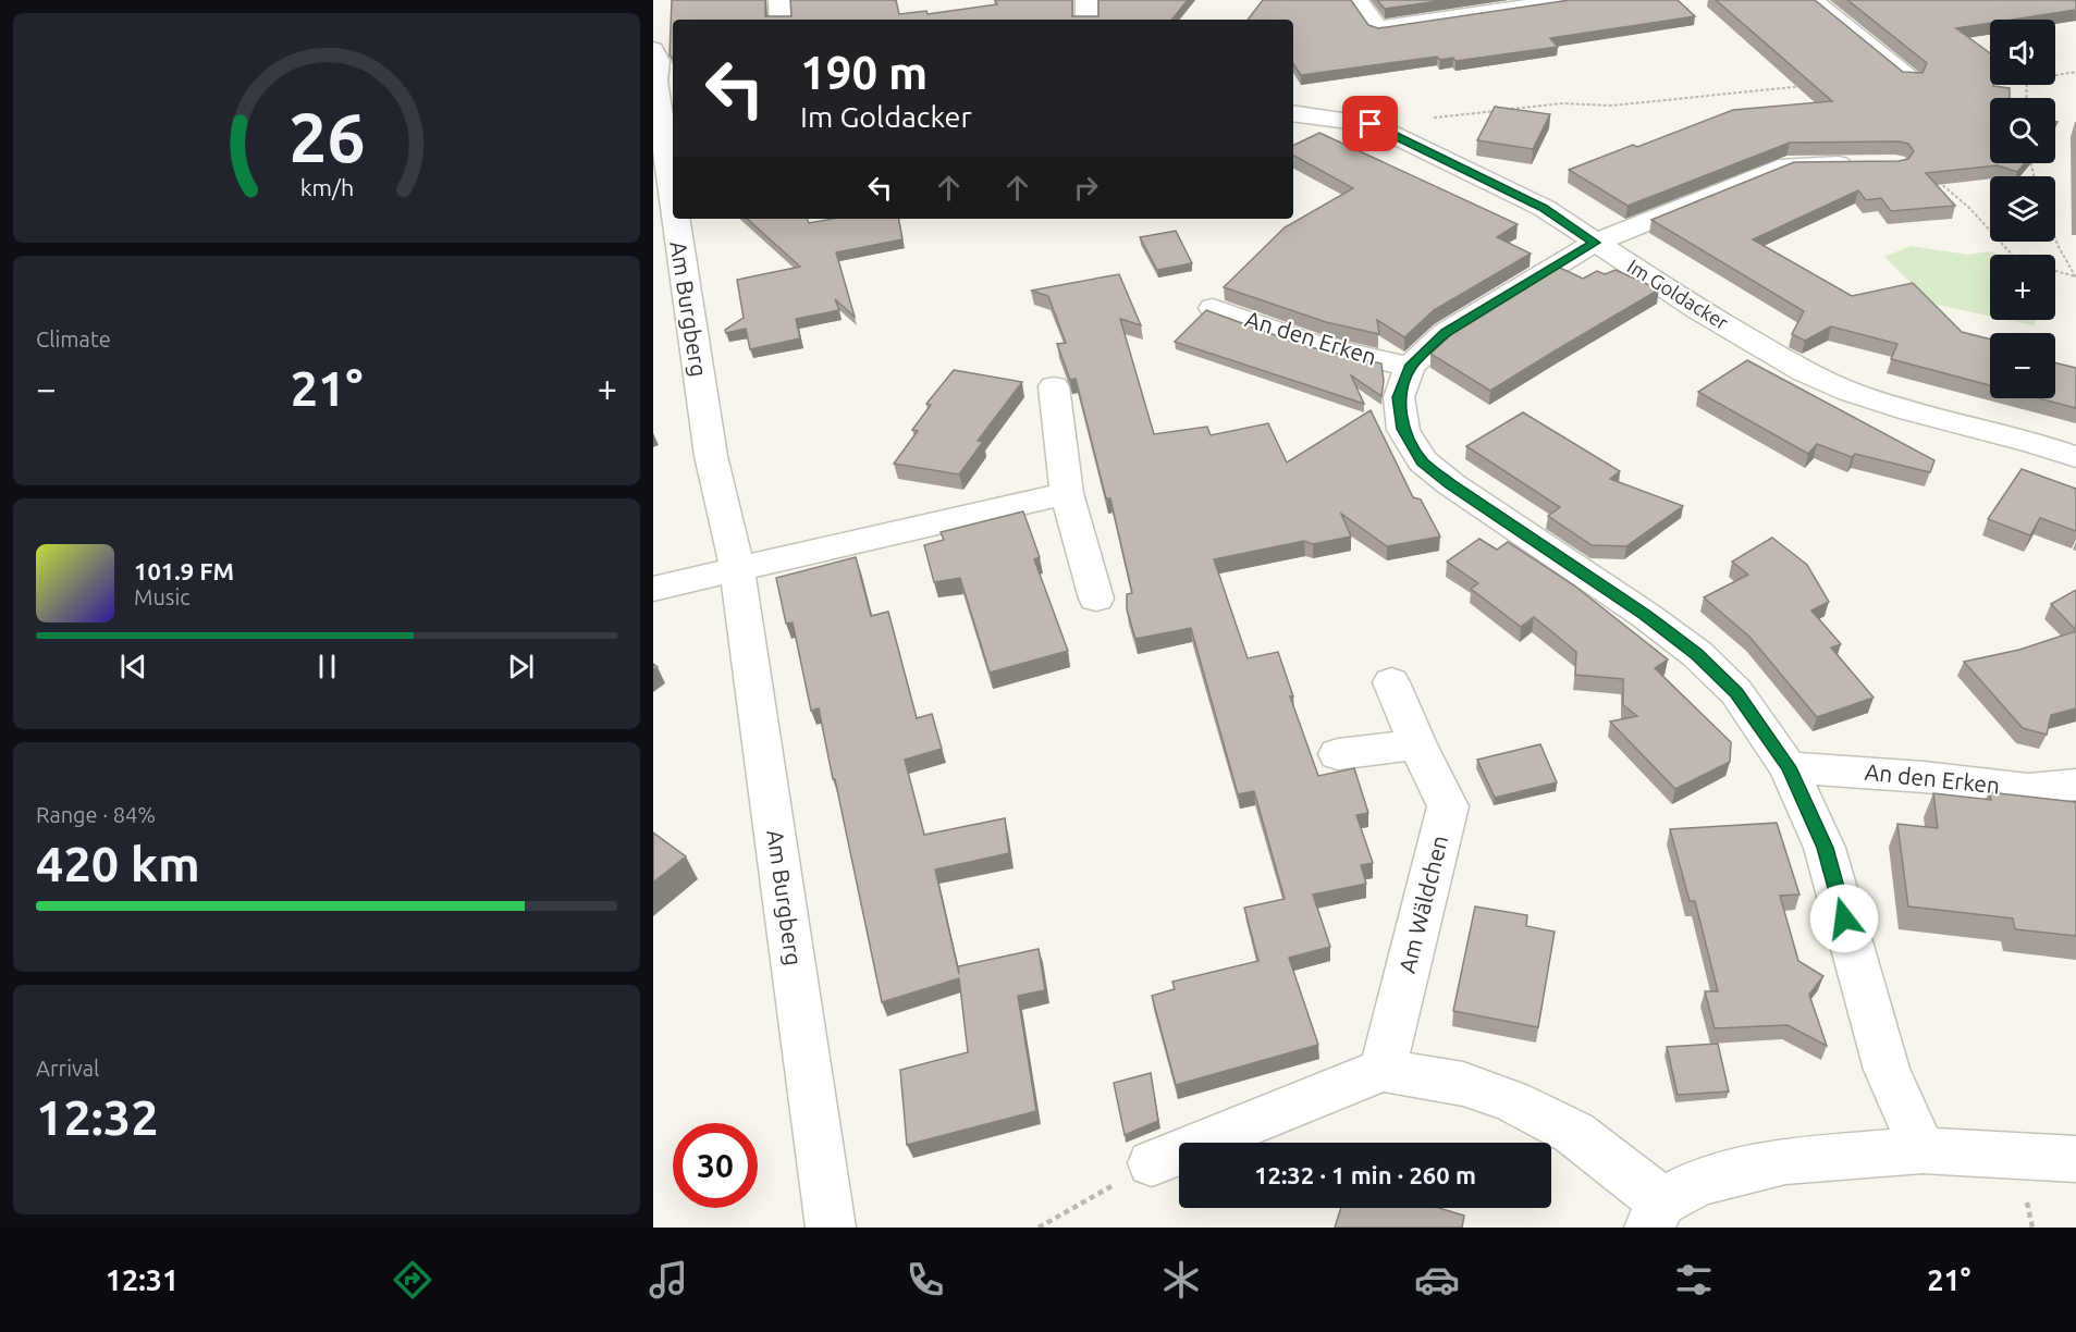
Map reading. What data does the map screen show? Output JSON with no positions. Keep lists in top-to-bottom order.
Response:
{
  "streets": {
    "street": [
      "Im Goldacker",
      "Am Burgberg",
      "An den Erken",
      "Am Wäldchen"
    ]
  },
  "page": {
    "map_buttons": ["+", "−"],
    "turn": ["190 m", "Im Goldacker"],
    "tile": [
      "Climate",
      ["Range · 84%", "420 km"],
      ["Arrival", "12:32"]
    ],
    "heat": ["−", "21°", "+"],
    "song": ["101.9 FM", "Music"],
    "limit": "30",
    "trip": "12:32 · 1 min · 260 m",
    "tabs": ["12:31", "21°"],
    "gauge": ["26", "km/h"]
  }
}
